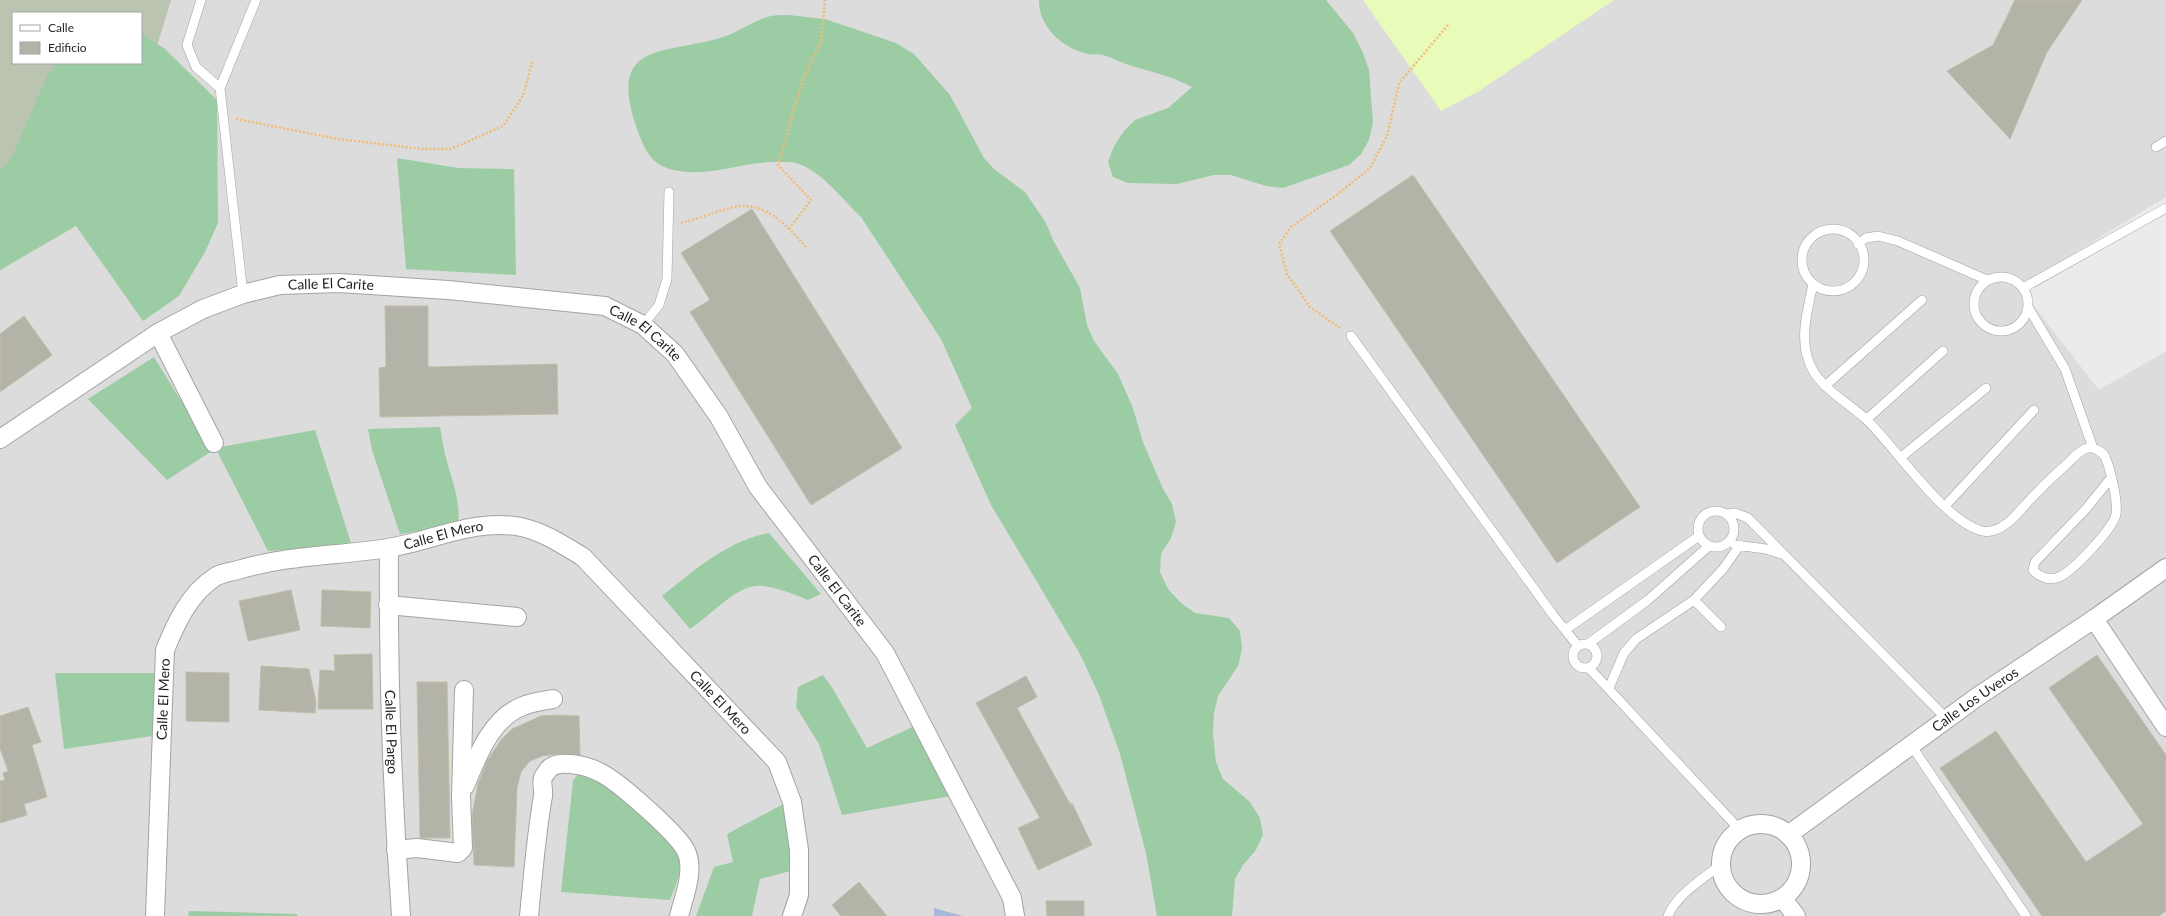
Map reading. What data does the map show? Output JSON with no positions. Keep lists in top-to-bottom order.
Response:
{
  "streets": {
    "street": [
      "Calle El Carite",
      "Calle El Mero",
      "Calle Los Uveros",
      "Calle El Pargo"
    ]
  },
  "crossings": [
    ["Calle El Mero", "Calle El Pargo"]
  ],
  "legend": ["Calle", "Edificio"]
}
